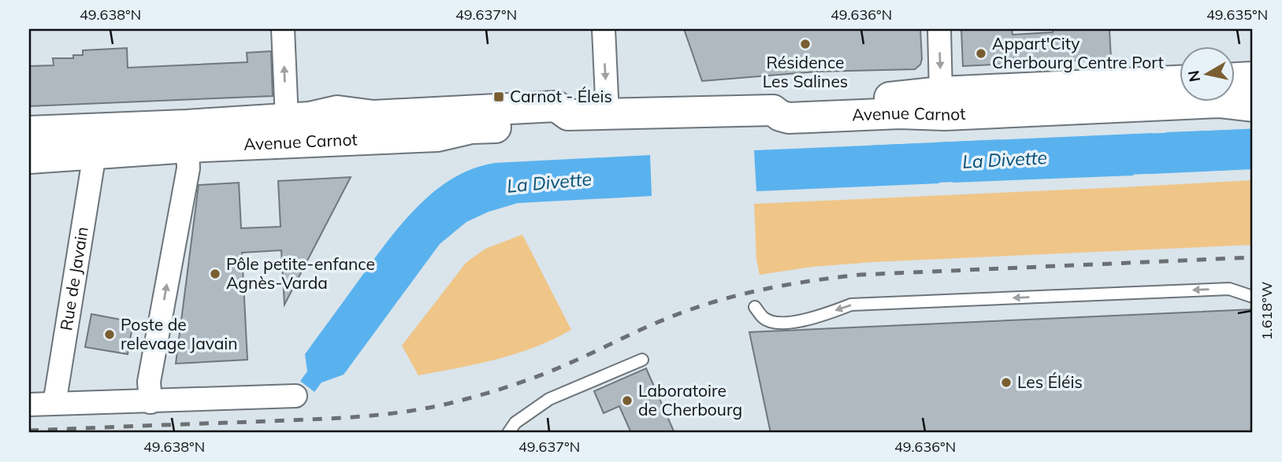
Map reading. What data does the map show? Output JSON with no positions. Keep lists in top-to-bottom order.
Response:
{
  "streets": {
    "main road": ["Avenue Carnot"],
    "street": ["Rue de Javain"]
  },
  "crossings": [
    ["Avenue Carnot", "Rue de Javain"]
  ],
  "water": ["La Divette"],
  "places": {
    "other": [
      "Résidence Les Salines",
      "Appart'City Cherbourg Centre Port",
      "Pôle petite-enfance Agnès-Varda",
      "Poste de relevage Javain",
      "Les Éléis",
      "Laboratoire de Cherbourg"
    ],
    "transit": ["Carnot - Éleis"]
  },
  "north": "left",
  "coordinates": [
    "49.638°N",
    "49.637°N",
    "49.636°N",
    "49.635°N",
    "1.618°W"
  ]
}
